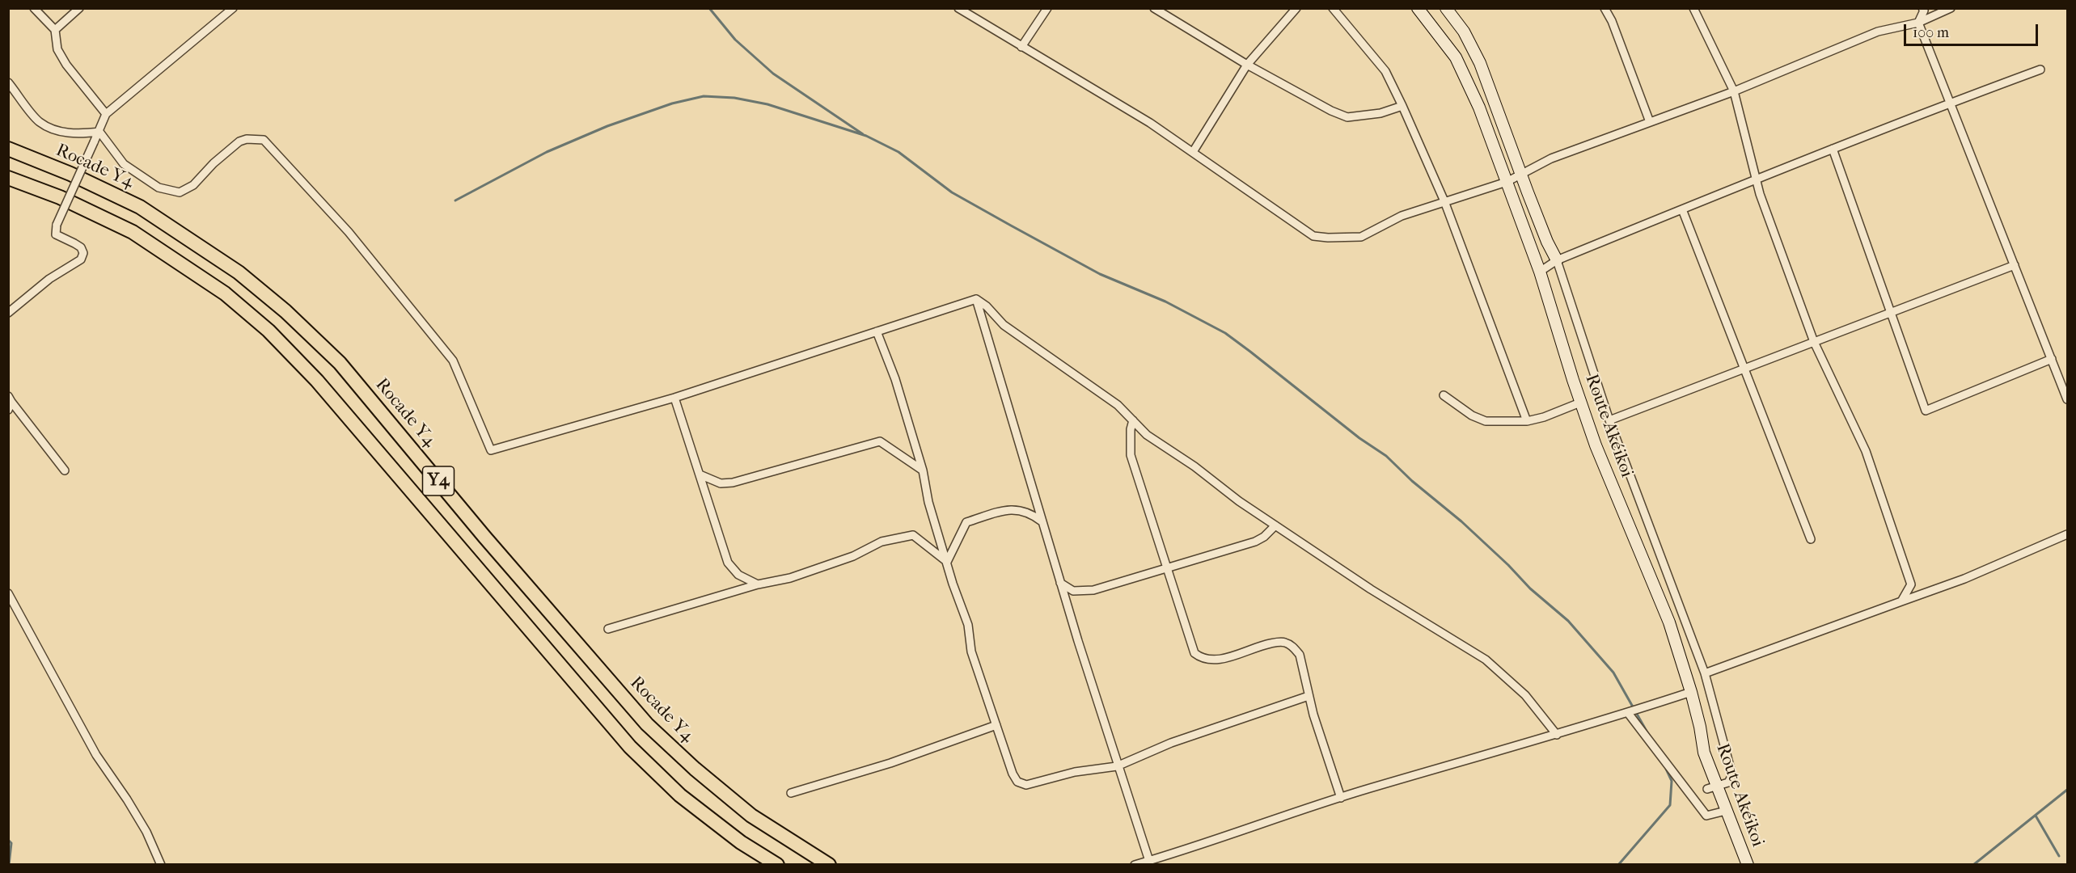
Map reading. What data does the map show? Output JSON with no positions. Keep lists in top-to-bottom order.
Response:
{
  "streets": {
    "highway": ["Rocade Y4", "Y4"],
    "street": ["Route Akéikoi"]
  },
  "scale_bar": "100 m"
}
